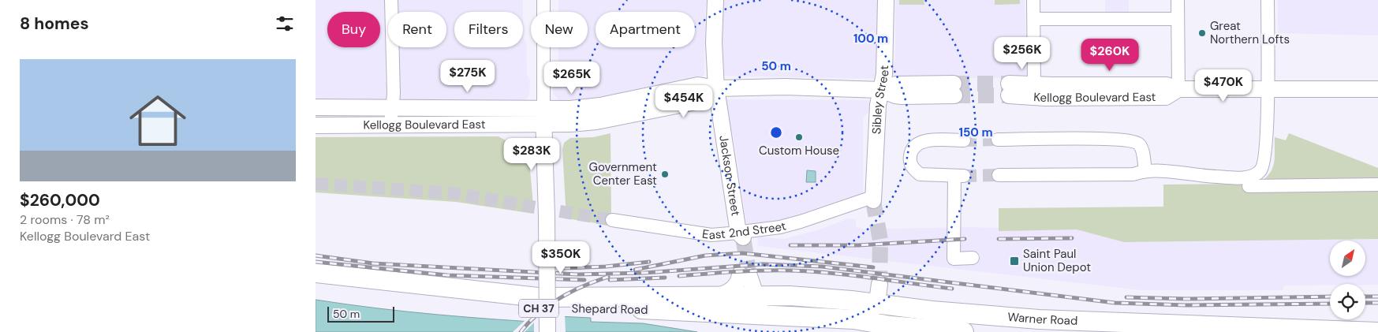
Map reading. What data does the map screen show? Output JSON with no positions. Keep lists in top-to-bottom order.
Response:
{
  "streets": {
    "highway": ["CH 37", "Shepard Road", "Warner Road"],
    "main road": ["Kellogg Boulevard East", "Sibley Street", "Jackson Street"],
    "street": ["East 2nd Street"]
  },
  "crossings": [
    ["Kellogg Boulevard East", "Sibley Street"],
    ["Kellogg Boulevard East", "Jackson Street"],
    ["Sibley Street", "East 2nd Street"],
    ["Jackson Street", "East 2nd Street"],
    ["CH 37", "Shepard Road"],
    ["Shepard Road", "Warner Road"]
  ],
  "places": {
    "other": ["Great Northern Lofts", "Custom House", "Government Center East"],
    "transit": ["Saint Paul Union Depot"]
  },
  "scale_bar": "50 m",
  "north": "top right",
  "page": {
    "heading": "8 homes",
    "chip": [
      "Buy",
      "Rent",
      "Filters",
      "New",
      "Apartment"
    ],
    "price": [
      "$256K",
      "$260K",
      "$275K",
      "$265K",
      "$470K",
      "$454K",
      "$283K",
      "$350K"
    ],
    "list": [
      {
        "name": "$260,000",
        "note": "2 rooms · 78 m² · Kellogg Boulevard East"
      }
    ],
    "scale": "50 m"
  },
  "rings": ["100 m", "50 m", "150 m"]
}
